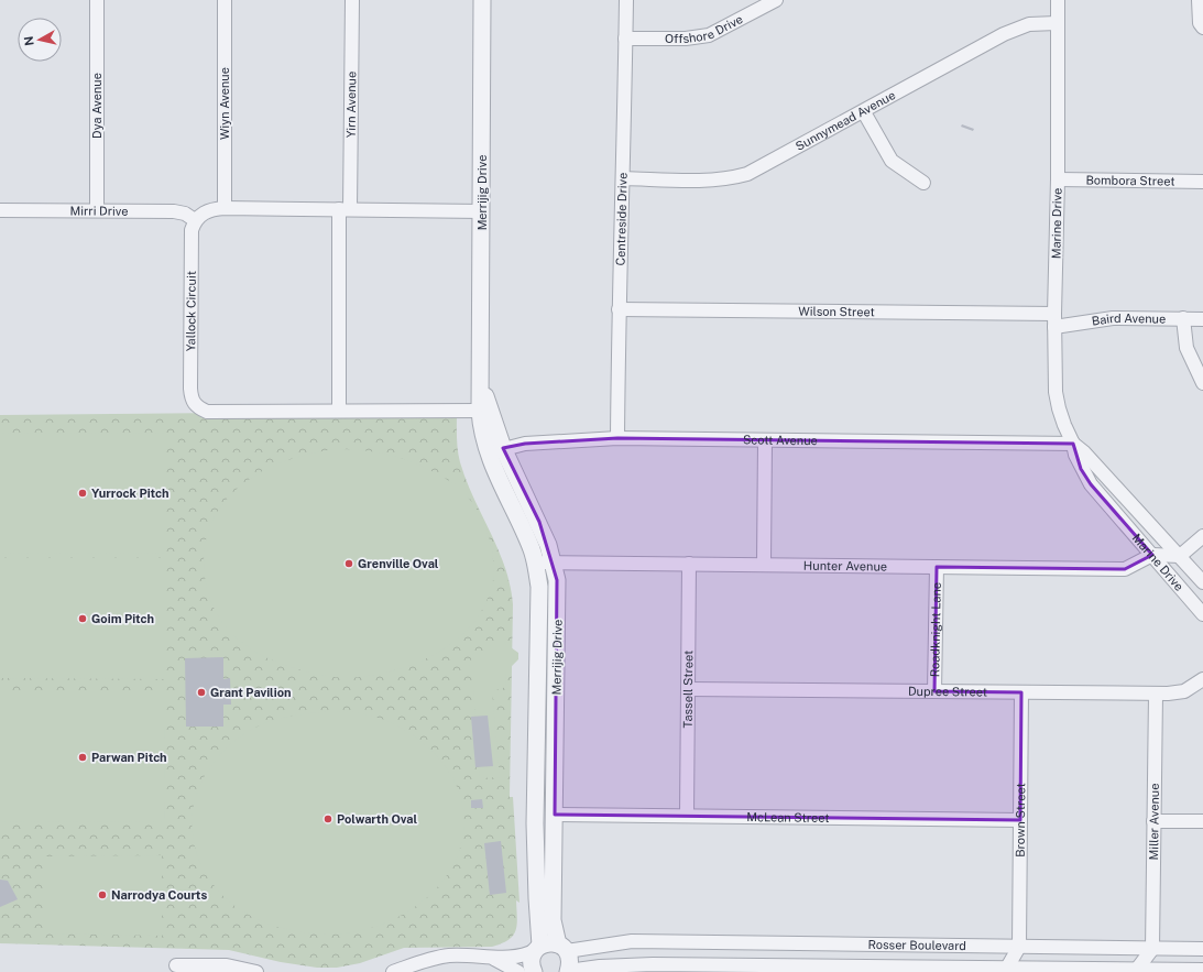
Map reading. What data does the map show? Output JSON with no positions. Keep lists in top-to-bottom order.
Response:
{
  "streets": {
    "street": [
      "Offshore Drive",
      "Wiyn Avenue",
      "Yirn Avenue",
      "Dya Avenue",
      "Sunnymead Avenue",
      "Bombora Street",
      "Merrijig Drive",
      "Mirri Drive",
      "Centreside Drive",
      "Marine Drive",
      "Yallock Circuit",
      "Wilson Street",
      "Baird Avenue",
      "Scott Avenue",
      "Hunter Avenue",
      "Roadknight Lane",
      "Tassell Street",
      "Dupree Street",
      "McLean Street",
      "Brown Street",
      "Miller Avenue",
      "Rosser Boulevard"
    ]
  },
  "crossings": [
    ["Offshore Drive", "Centreside Drive"],
    ["Yirn Avenue", "Yallock Circuit"],
    ["Dya Avenue", "Mirri Drive"],
    ["Sunnymead Avenue", "Centreside Drive"],
    ["Sunnymead Avenue", "Marine Drive"],
    ["Bombora Street", "Marine Drive"],
    ["Merrijig Drive", "Yallock Circuit"],
    ["Merrijig Drive", "Scott Avenue"],
    ["Merrijig Drive", "Hunter Avenue"],
    ["Merrijig Drive", "McLean Street"],
    ["Merrijig Drive", "Rosser Boulevard"],
    ["Mirri Drive", "Yallock Circuit"],
    ["Centreside Drive", "Wilson Street"],
    ["Centreside Drive", "Scott Avenue"],
    ["Marine Drive", "Wilson Street"],
    ["Marine Drive", "Baird Avenue"],
    ["Marine Drive", "Scott Avenue"],
    ["Marine Drive", "Hunter Avenue"],
    ["Hunter Avenue", "Roadknight Lane"],
    ["Hunter Avenue", "Tassell Street"],
    ["Roadknight Lane", "Dupree Street"],
    ["Tassell Street", "Dupree Street"],
    ["Tassell Street", "McLean Street"],
    ["Dupree Street", "Brown Street"],
    ["Dupree Street", "Miller Avenue"],
    ["McLean Street", "Brown Street"],
    ["Brown Street", "Rosser Boulevard"],
    ["Miller Avenue", "Rosser Boulevard"]
  ],
  "places": [
    "Yurrock Pitch",
    "Grenville Oval",
    "Goim Pitch",
    "Grant Pavilion",
    "Parwan Pitch",
    "Polwarth Oval",
    "Narrodya Courts"
  ],
  "north": "left"
}
